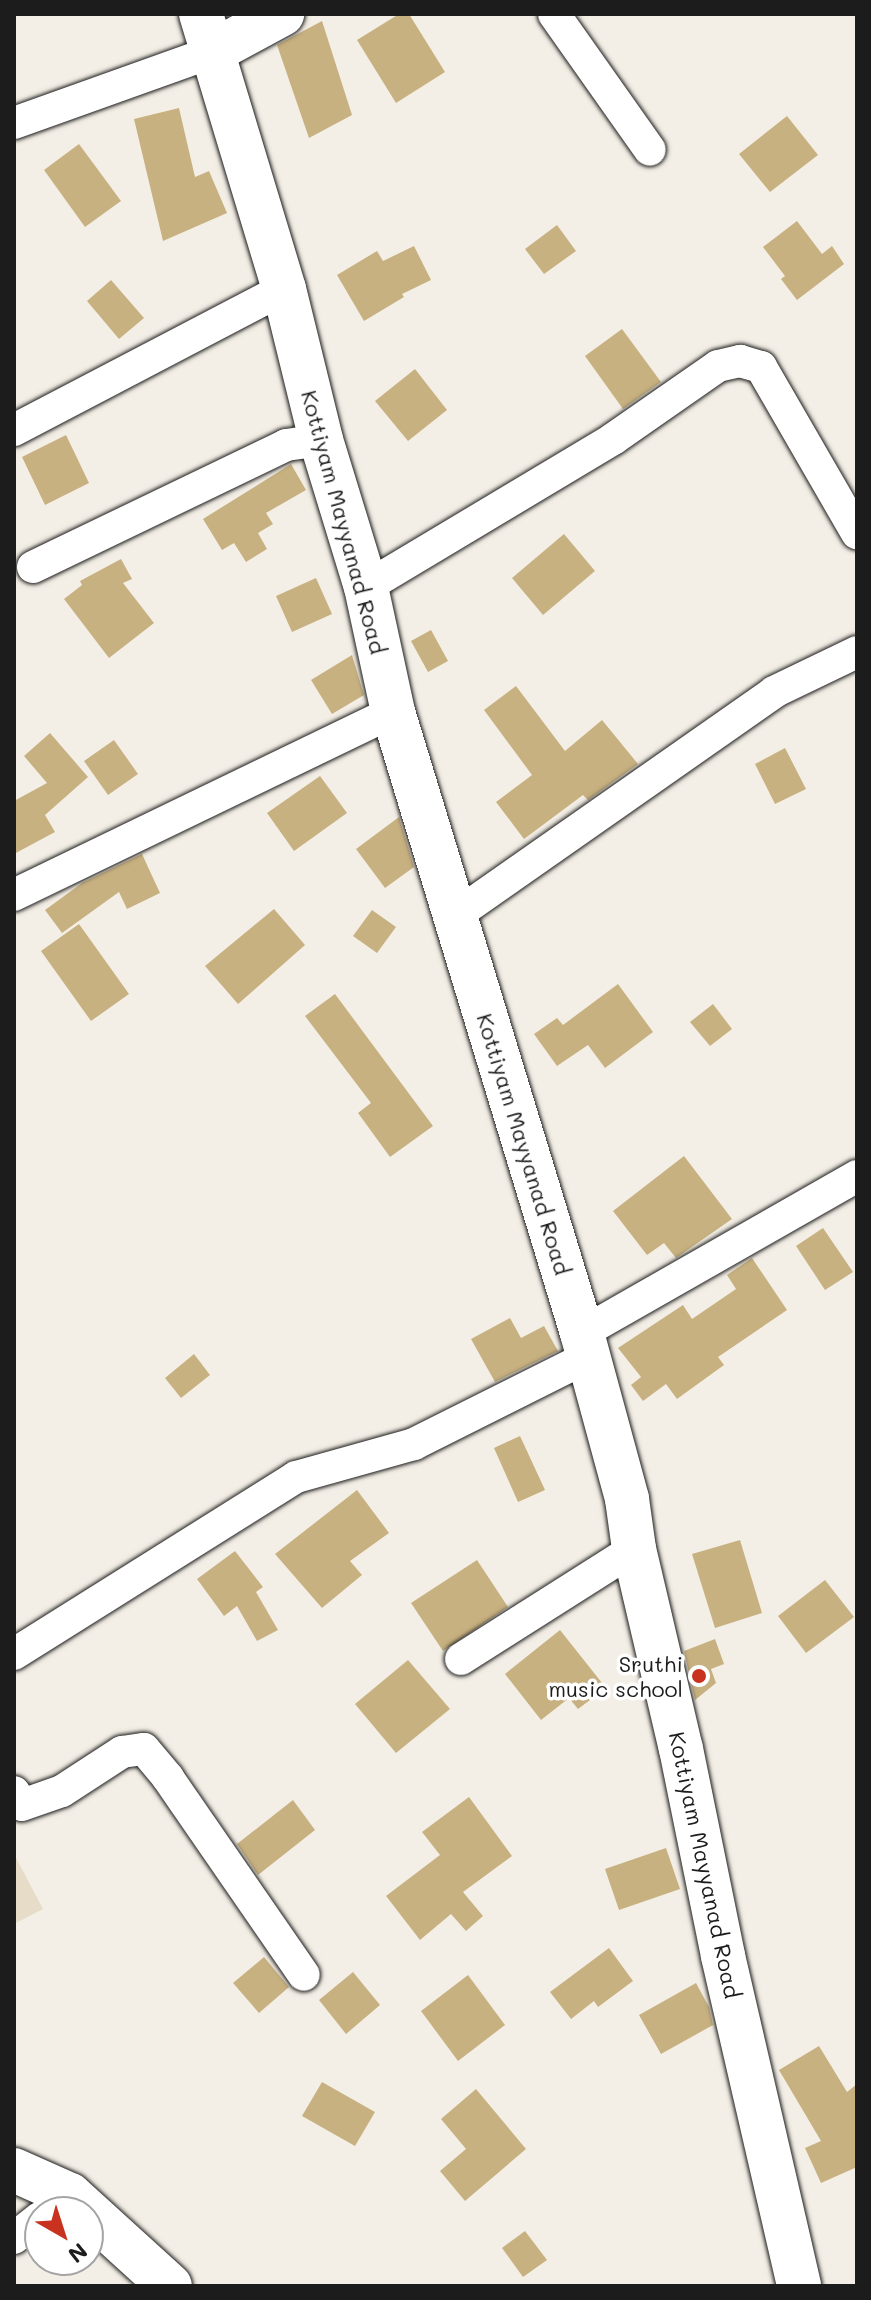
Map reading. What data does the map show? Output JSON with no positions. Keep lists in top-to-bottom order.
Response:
{
  "streets": {
    "main road": ["Kottiyam Mayyanad Road"]
  },
  "places": ["Sruthi music school"],
  "north": "bottom right"
}
